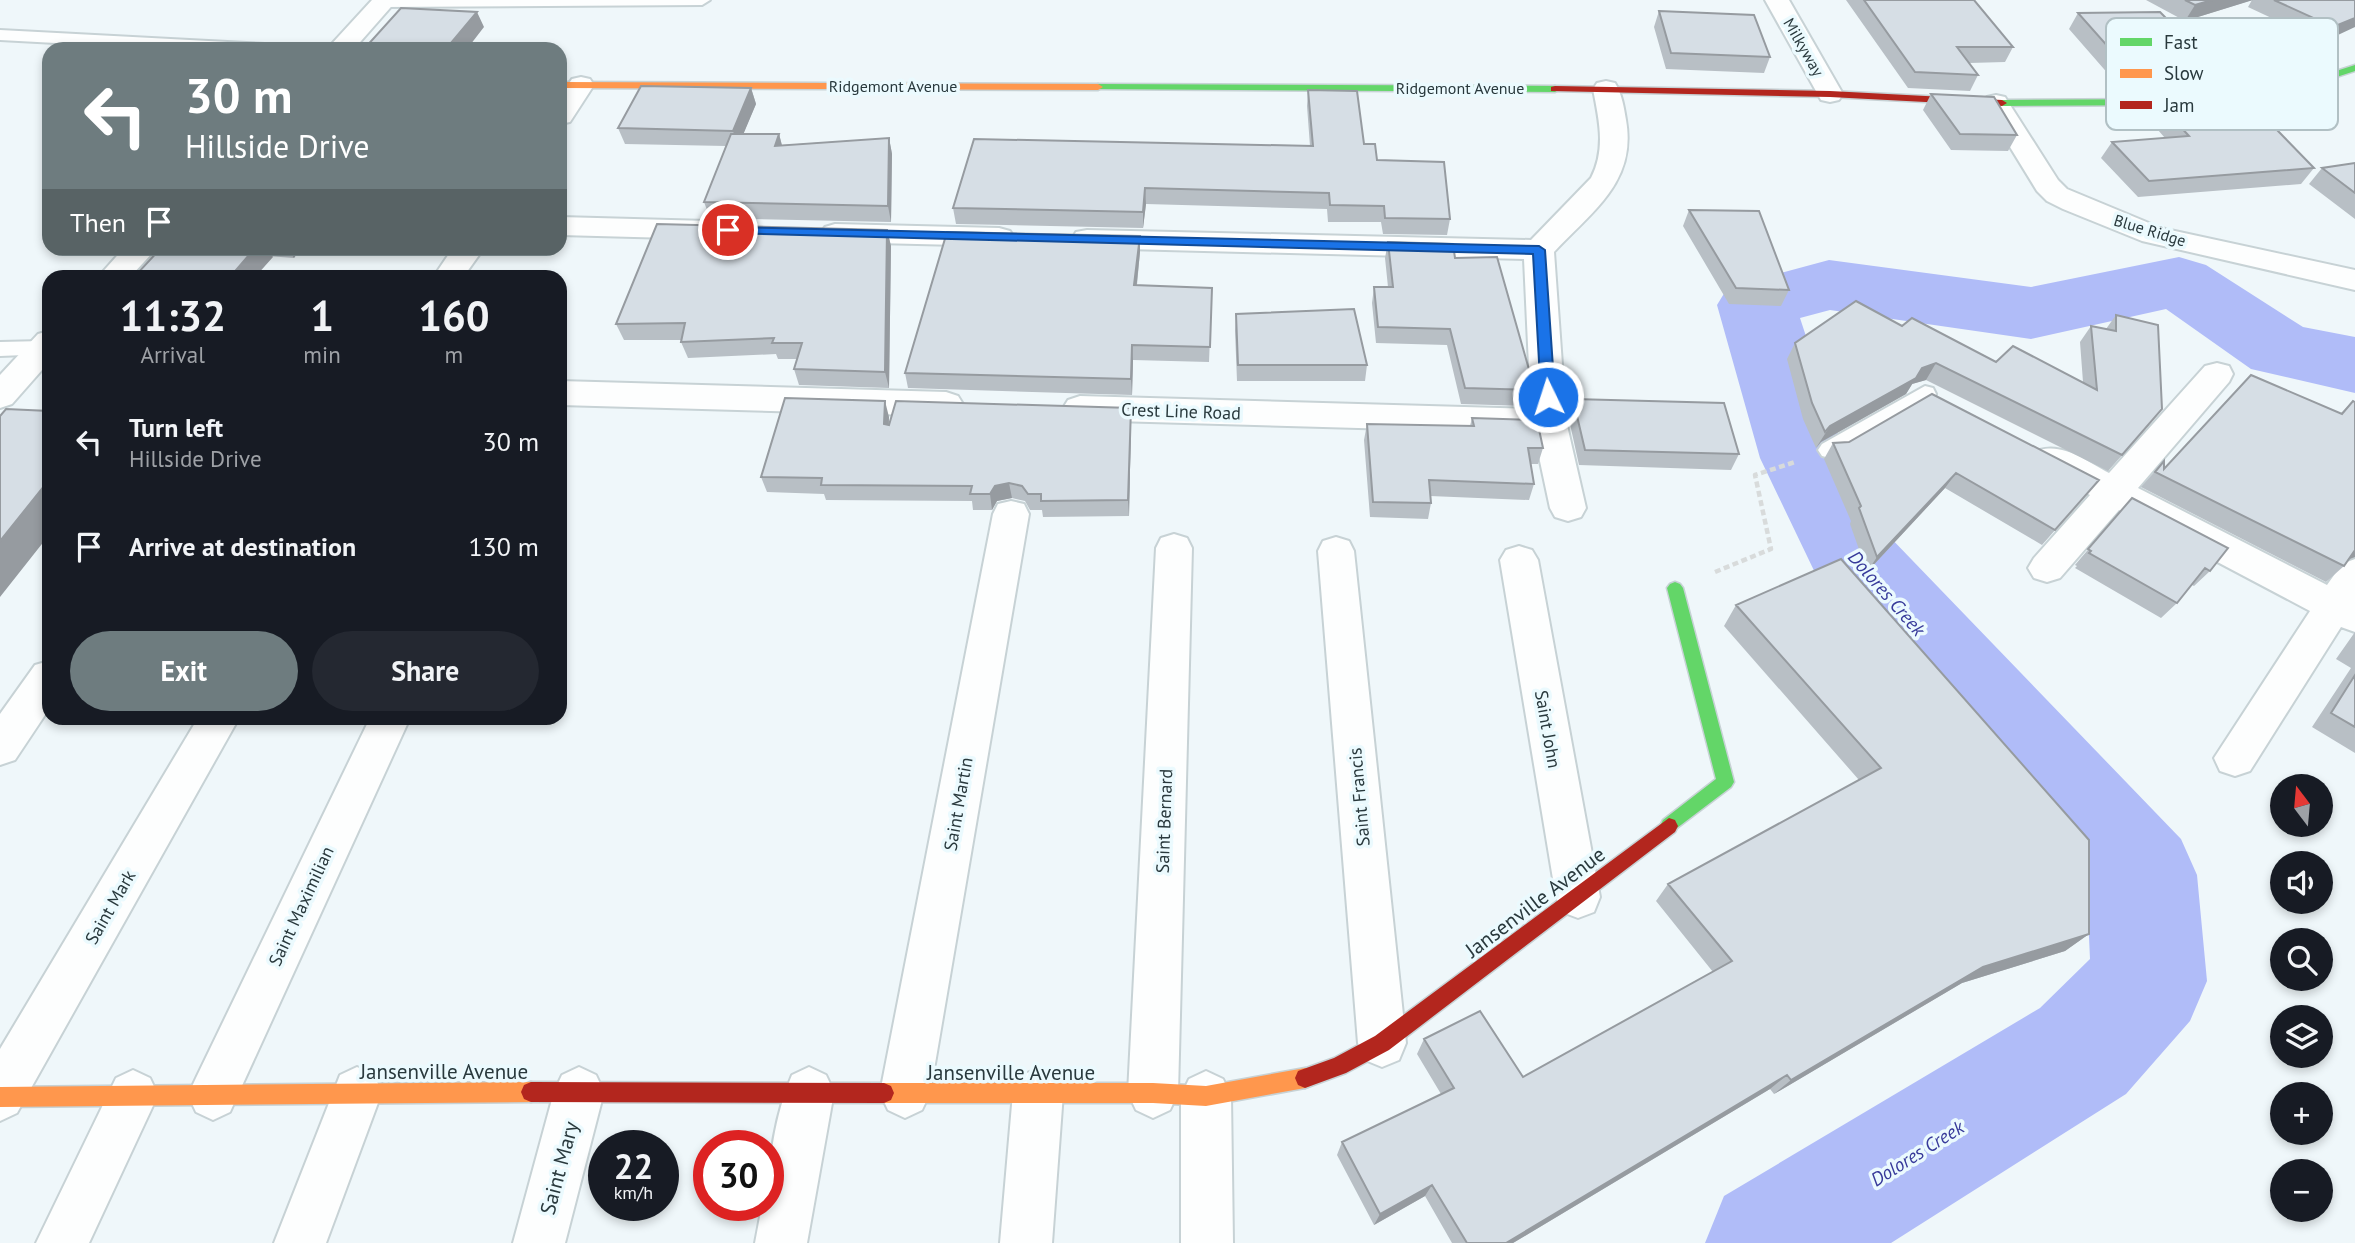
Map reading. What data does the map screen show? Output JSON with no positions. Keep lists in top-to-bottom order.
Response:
{
  "streets": {
    "street": [
      "Milkyway",
      "Ridgemont Avenue",
      "Blue Ridge",
      "Crest Line Road",
      "Saint John",
      "Saint Francis",
      "Saint Martin",
      "Saint Bernard",
      "Jansenville Avenue",
      "Saint Maximilian",
      "Saint Mark",
      "Saint Mary"
    ]
  },
  "crossings": [
    ["Milkyway", "Ridgemont Avenue"],
    ["Ridgemont Avenue", "Blue Ridge"],
    ["Saint John", "Jansenville Avenue"],
    ["Saint Francis", "Jansenville Avenue"],
    ["Saint Martin", "Jansenville Avenue"],
    ["Saint Bernard", "Jansenville Avenue"],
    ["Jansenville Avenue", "Saint Maximilian"],
    ["Jansenville Avenue", "Saint Mark"],
    ["Jansenville Avenue", "Saint Mary"]
  ],
  "water": ["Dolores Creek"],
  "legend": ["Fast", "Slow", "Jam"],
  "north": "top",
  "page": {
    "turn": ["30 m", "Hillside Drive"],
    "then": "Then",
    "eta": [
      "11:32",
      "Arrival",
      "1",
      "min",
      "160",
      "m"
    ],
    "list": [
      {
        "name": "Turn left",
        "note": "Hillside Drive",
        "value": "30 m"
      },
      {
        "name": "Arrive at destination",
        "value": "130 m"
      }
    ],
    "buttons": ["Exit", "Share"],
    "map_buttons": ["+", "−"],
    "speed": "22 km/h",
    "limit": "30"
  }
}
